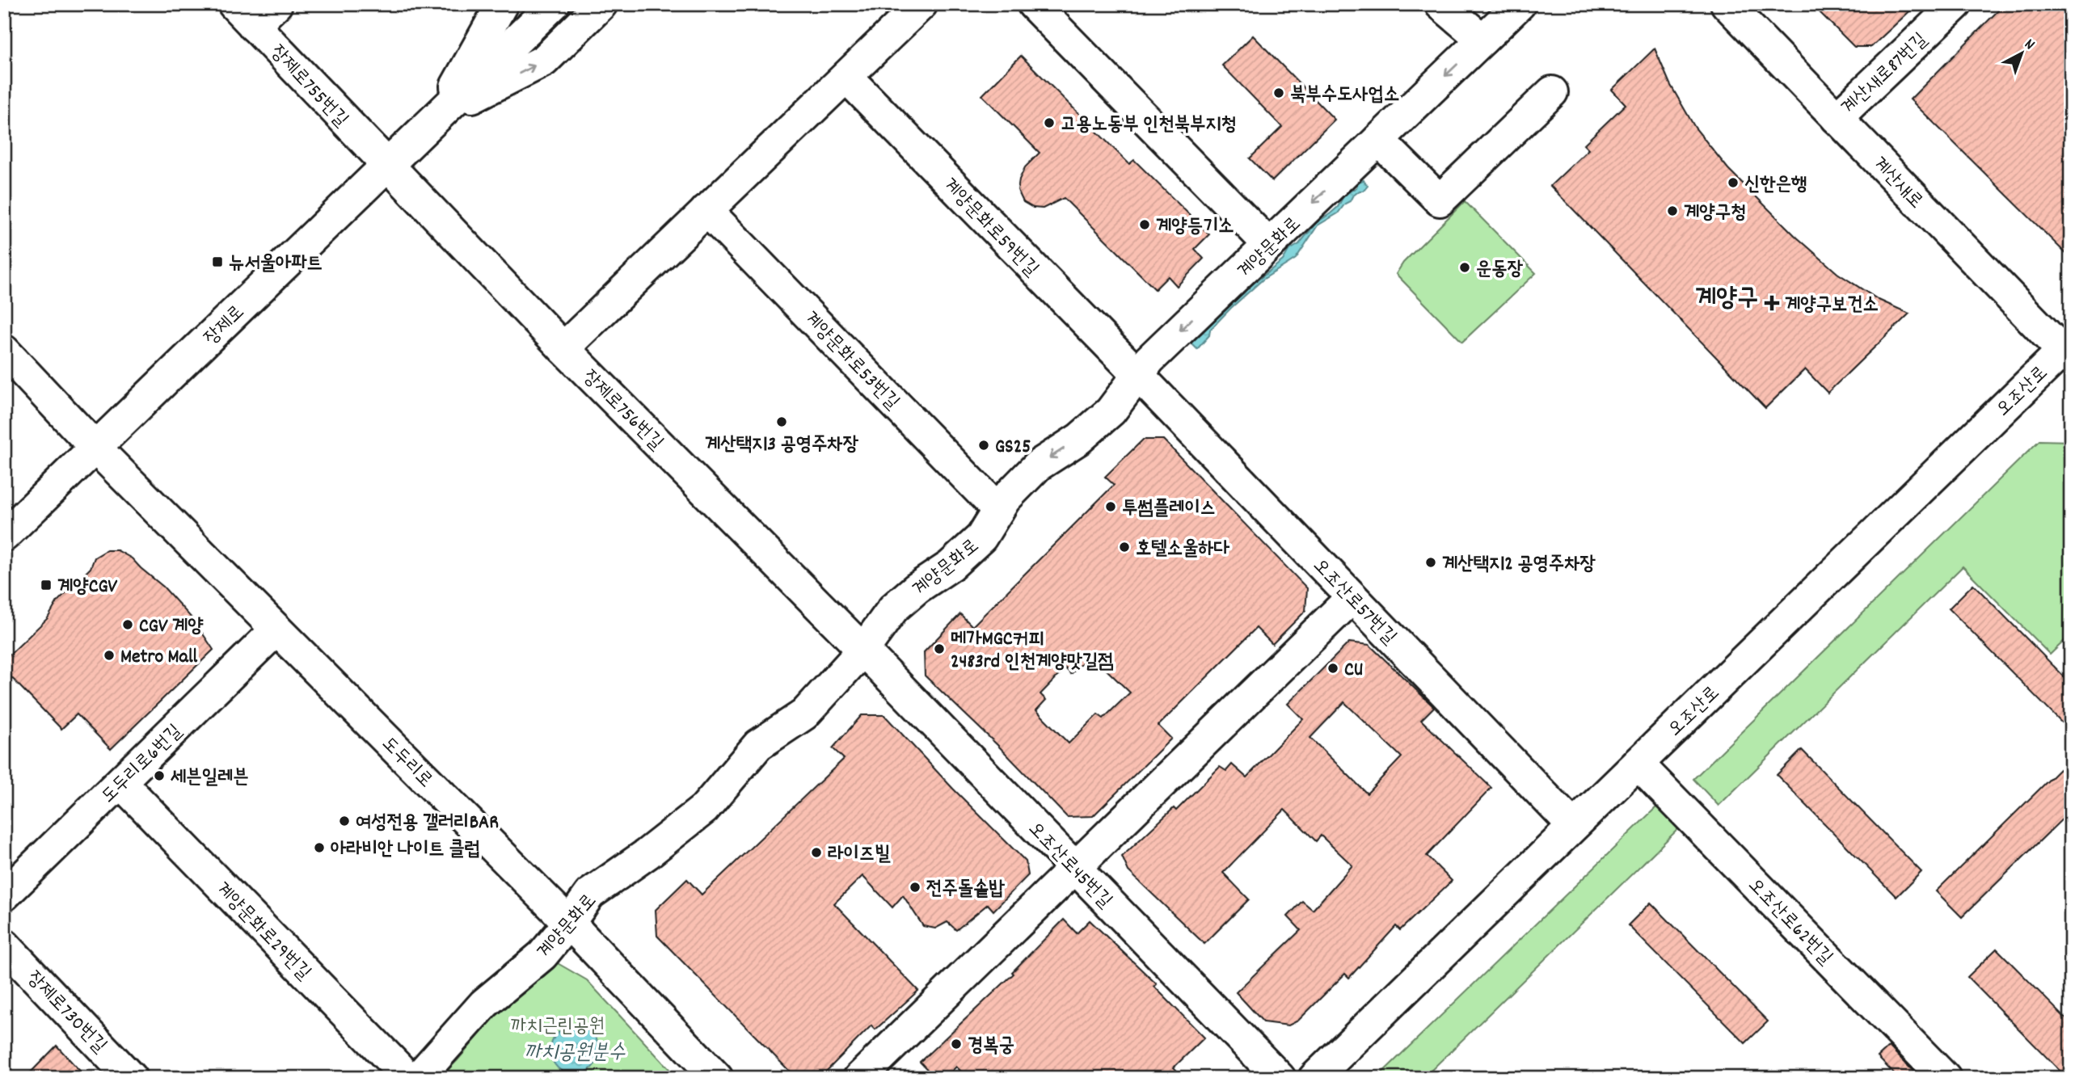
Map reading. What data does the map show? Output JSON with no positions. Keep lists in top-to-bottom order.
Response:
{
  "streets": {
    "street": [
      "계산새로87번길",
      "장제로755번길",
      "계산새로",
      "계양문화로59번길",
      "계양문화로",
      "장제로",
      "계양문화로53번길",
      "오조산로",
      "장제로756번길",
      "오조산로57번길",
      "도두리로",
      "도두리로6번길",
      "오조산로45번길",
      "오조산로62번길",
      "계양문화로29번길",
      "장제로730번길"
    ]
  },
  "crossings": [
    ["계산새로87번길", "계산새로"],
    ["장제로755번길", "장제로"],
    ["장제로755번길", "장제로756번길"],
    ["계산새로", "오조산로"],
    ["계양문화로59번길", "계양문화로"],
    ["계양문화로59번길", "오조산로57번길"],
    ["계양문화로", "계양문화로53번길"],
    ["계양문화로", "장제로756번길"],
    ["계양문화로", "오조산로57번길"],
    ["계양문화로", "도두리로"],
    ["계양문화로", "오조산로45번길"],
    ["장제로", "장제로756번길"],
    ["장제로", "도두리로"],
    ["오조산로", "오조산로57번길"],
    ["오조산로", "오조산로62번길"],
    ["장제로756번길", "오조산로45번길"],
    ["도두리로", "도두리로6번길"],
    ["도두리로6번길", "계양문화로29번길"]
  ],
  "one_way": ["계양문화로"],
  "districts": ["계양구"],
  "water": ["까치공원분수"],
  "parks": ["까치근린공원"],
  "places": {
    "other": [
      "북부수도사업소",
      "고용노동부 인천북부지청",
      "신한은행",
      "계양구청",
      "계양등기소",
      "운동장",
      "계산택지3 공영주차장",
      "GS25",
      "투썸플레이스",
      "호텔소울하다",
      "계산택지2 공영주차장",
      "CGV 계양",
      "메가MGC커피 2483rd 인천계양맛길점",
      "Metro Mall",
      "CU",
      "세븐일레븐",
      "여성전용 갤러리BAR",
      "아라비안 나이트 클럽",
      "라이즈빌",
      "전주돌솥밥",
      "경복궁"
    ],
    "transit": ["뉴서울아파트", "계양CGV"],
    "health": ["계양구보건소"]
  },
  "north": "top right"
}
